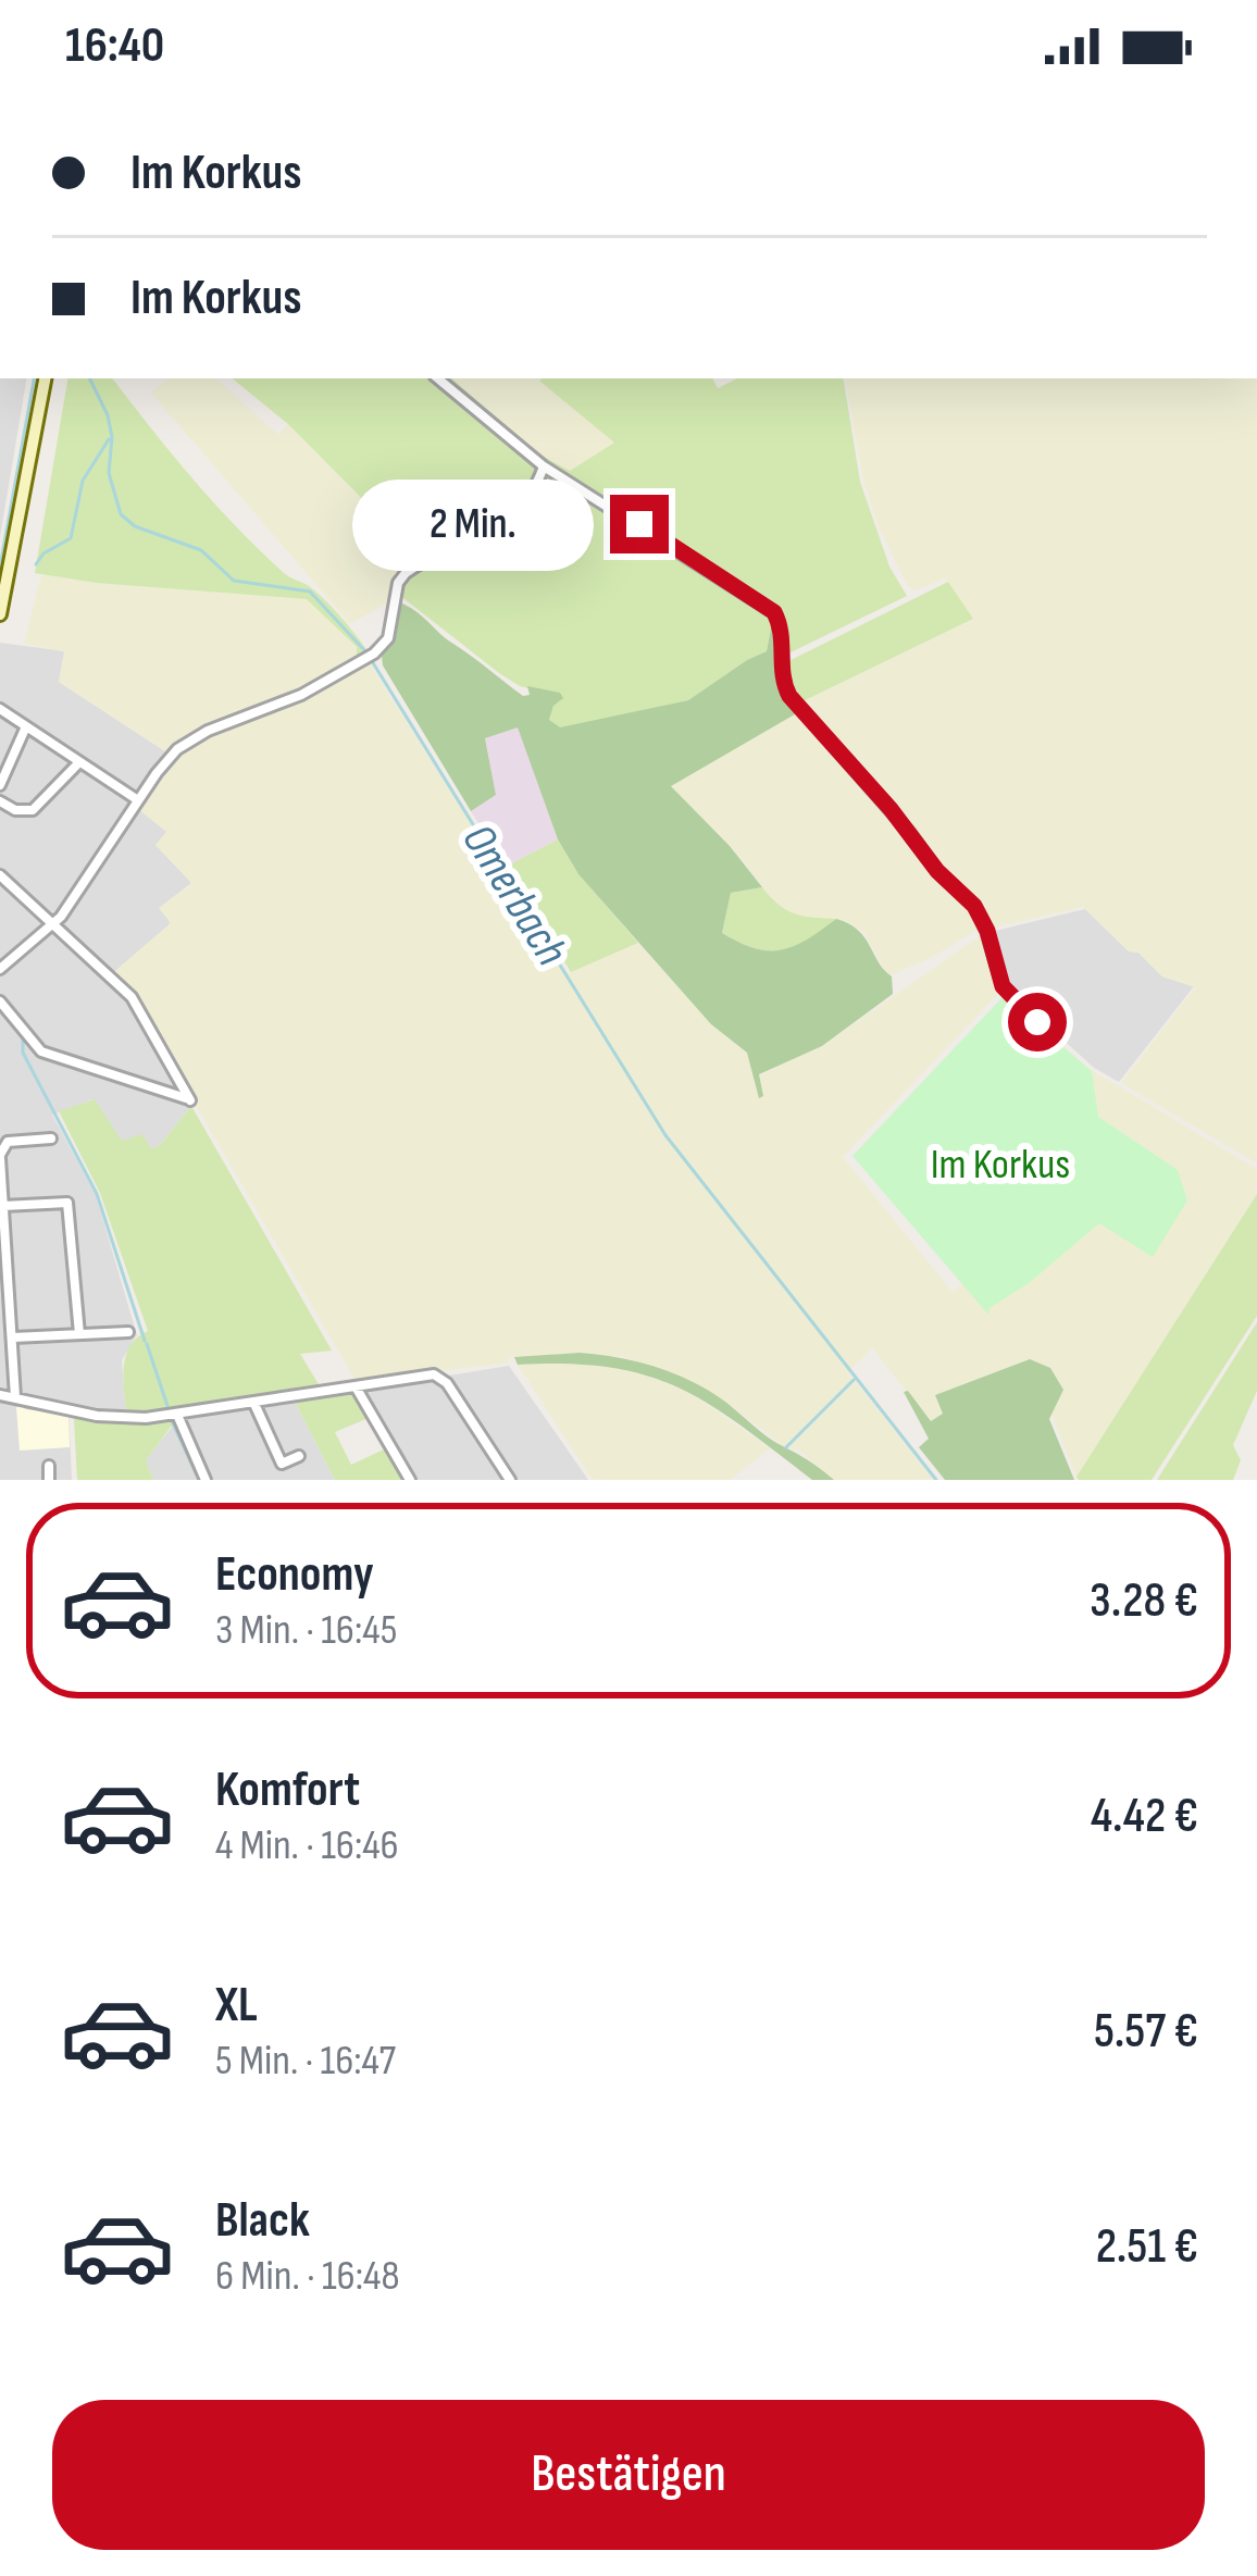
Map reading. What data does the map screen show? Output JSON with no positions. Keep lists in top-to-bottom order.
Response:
{
  "water": ["Omerbach"],
  "parks": ["Im Korkus"],
  "page": {
    "status": "16:40",
    "banner": ["Im Korkus", "Im Korkus"],
    "bubble": "2 Min.",
    "list": [
      {
        "name": "Economy",
        "note": "3 Min. · 16:45",
        "value": "3.28 €"
      },
      {
        "name": "Komfort",
        "note": "4 Min. · 16:46",
        "value": "4.42 €"
      },
      {
        "name": "XL",
        "note": "5 Min. · 16:47",
        "value": "5.57 €"
      },
      {
        "name": "Black",
        "note": "6 Min. · 16:48",
        "value": "2.51 €"
      }
    ],
    "buttons": "Bestätigen"
  }
}
